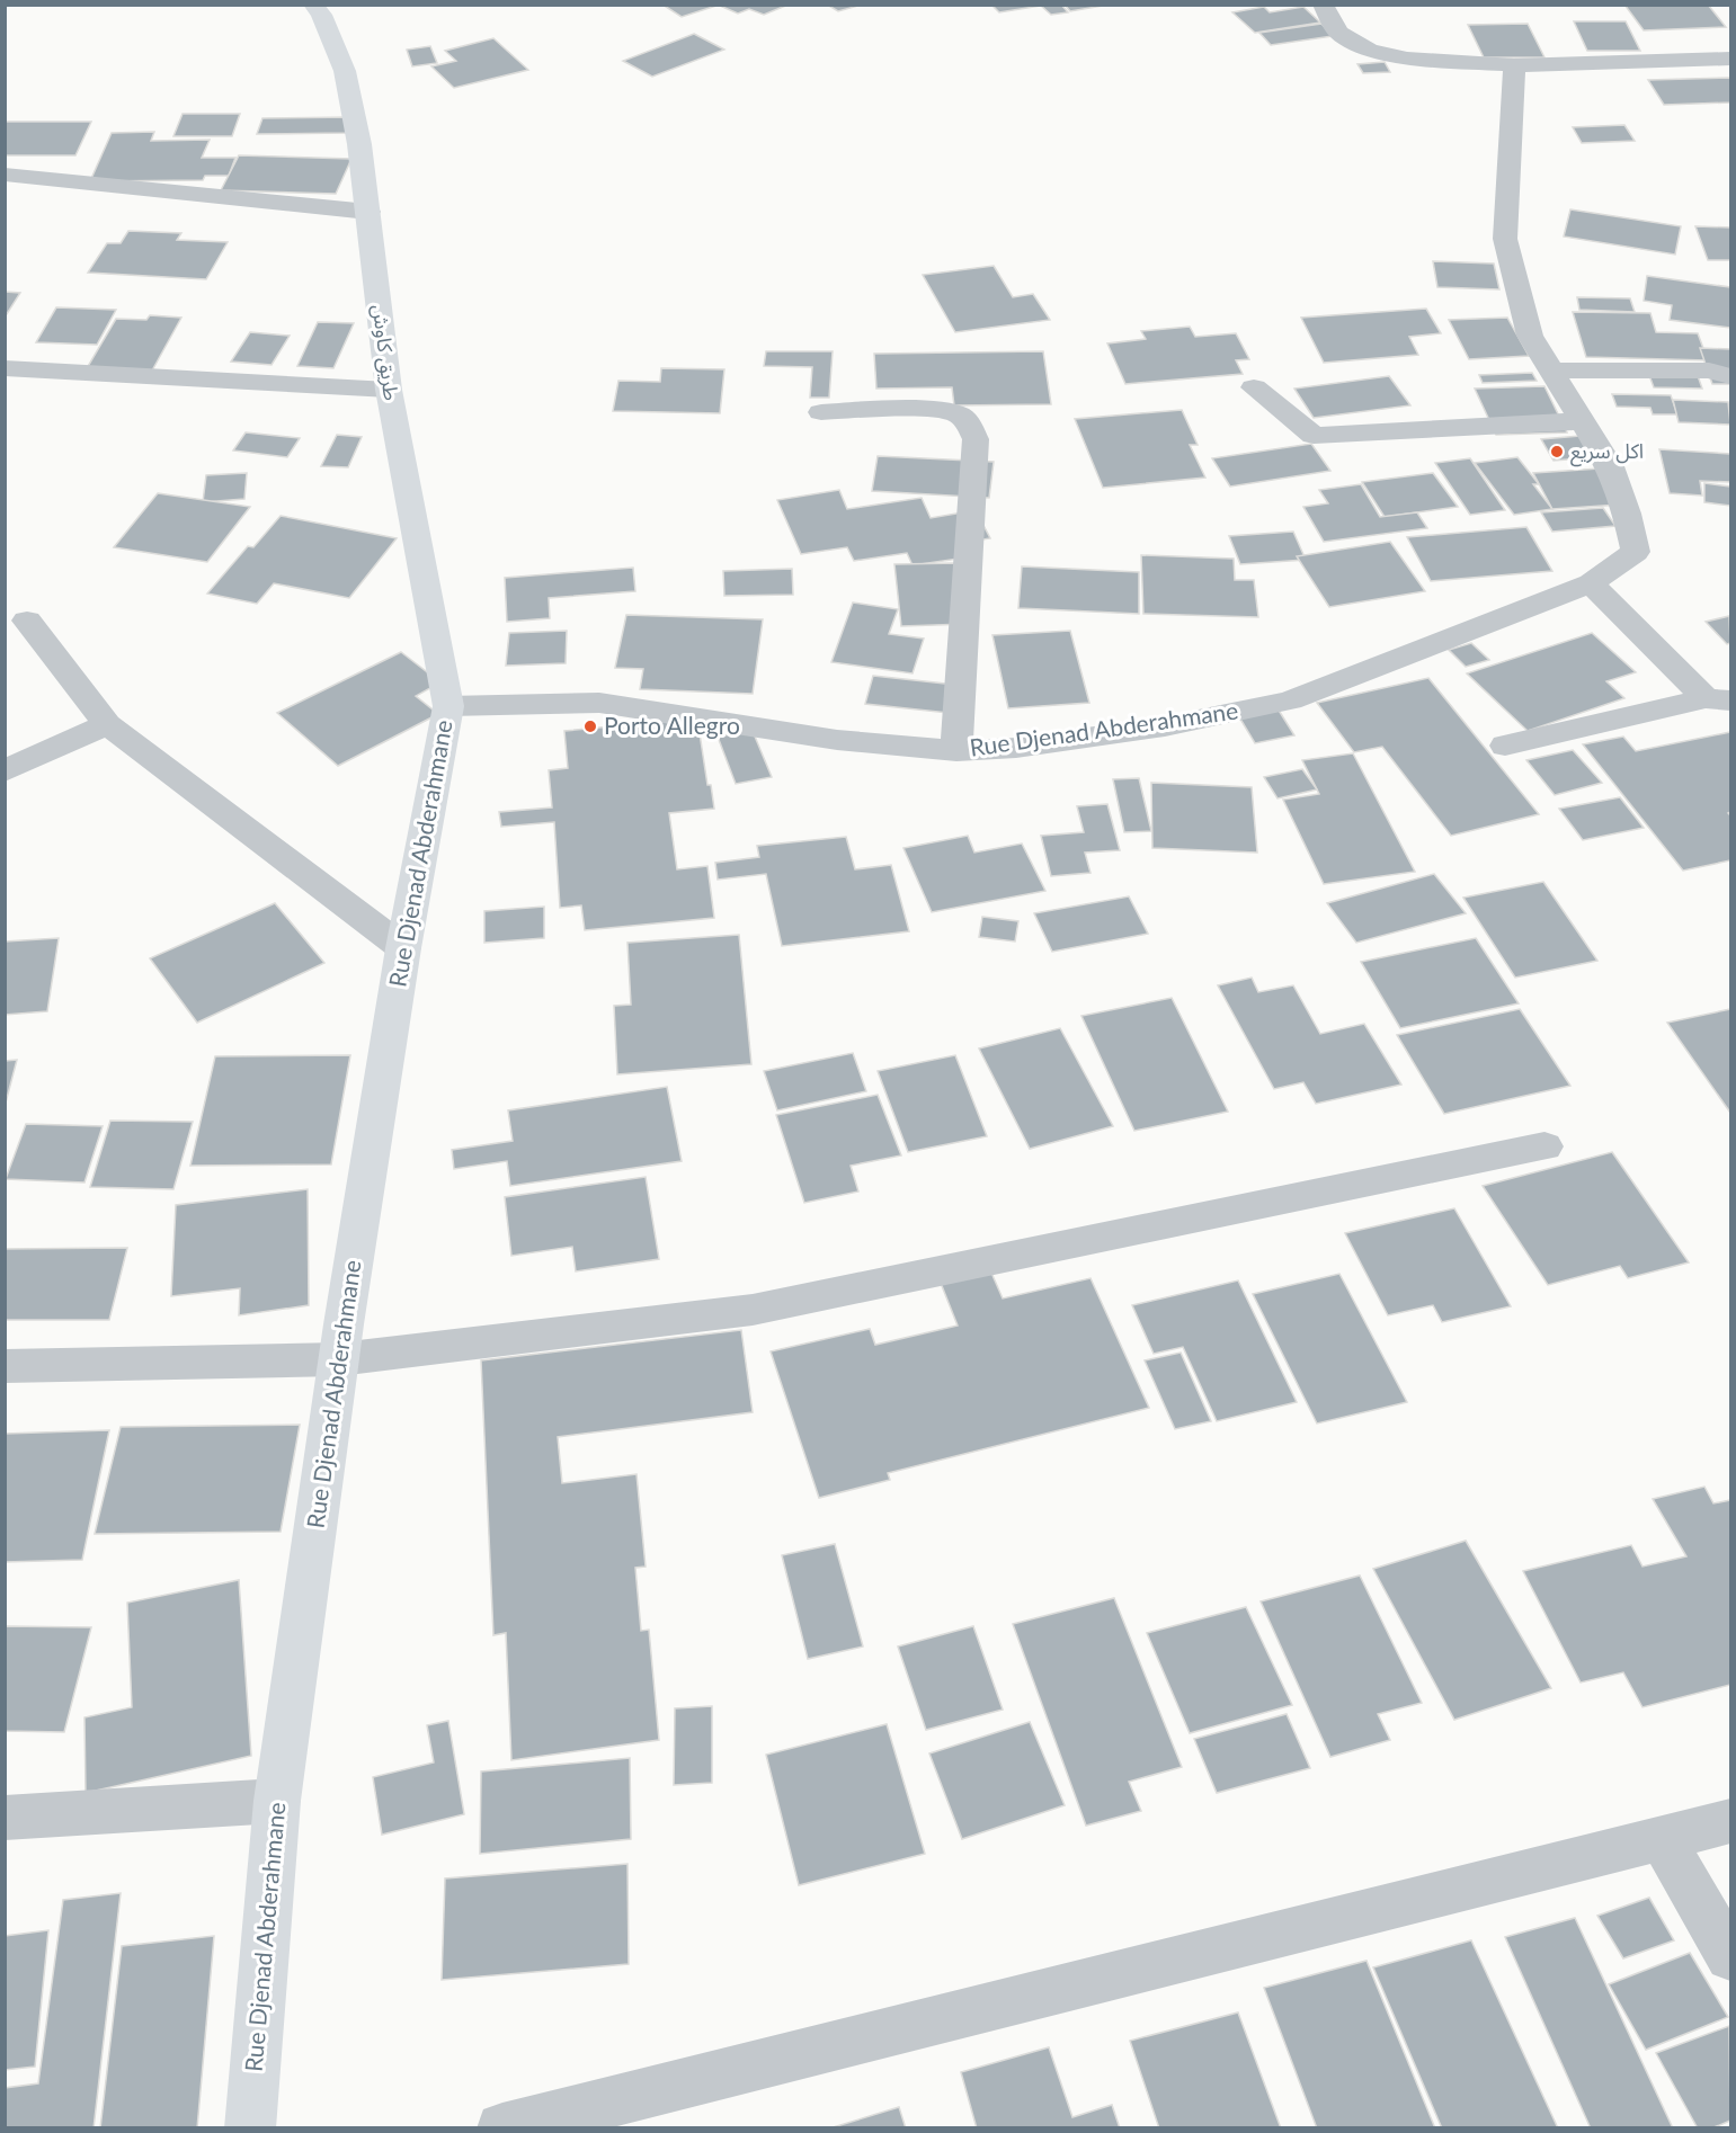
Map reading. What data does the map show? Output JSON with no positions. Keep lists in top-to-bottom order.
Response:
{
  "streets": {
    "street": ["طريق كاوش", "Rue Djenad Abderahmane"]
  },
  "crossings": [
    ["طريق كاوش", "Rue Djenad Abderahmane"]
  ],
  "places": ["اكل سريع", "Porto Allegro"]
}
